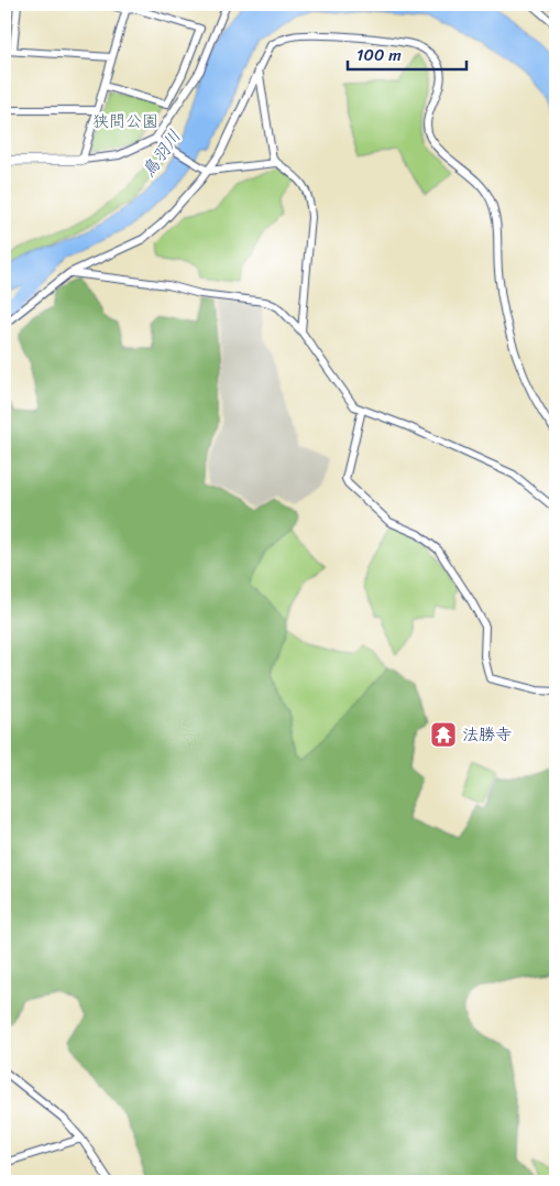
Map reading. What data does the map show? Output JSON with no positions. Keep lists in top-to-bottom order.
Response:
{
  "water": ["鳥羽川"],
  "parks": ["狭間公園"],
  "places": {
    "temple": ["法勝寺"]
  },
  "scale_bar": "100 m"
}
